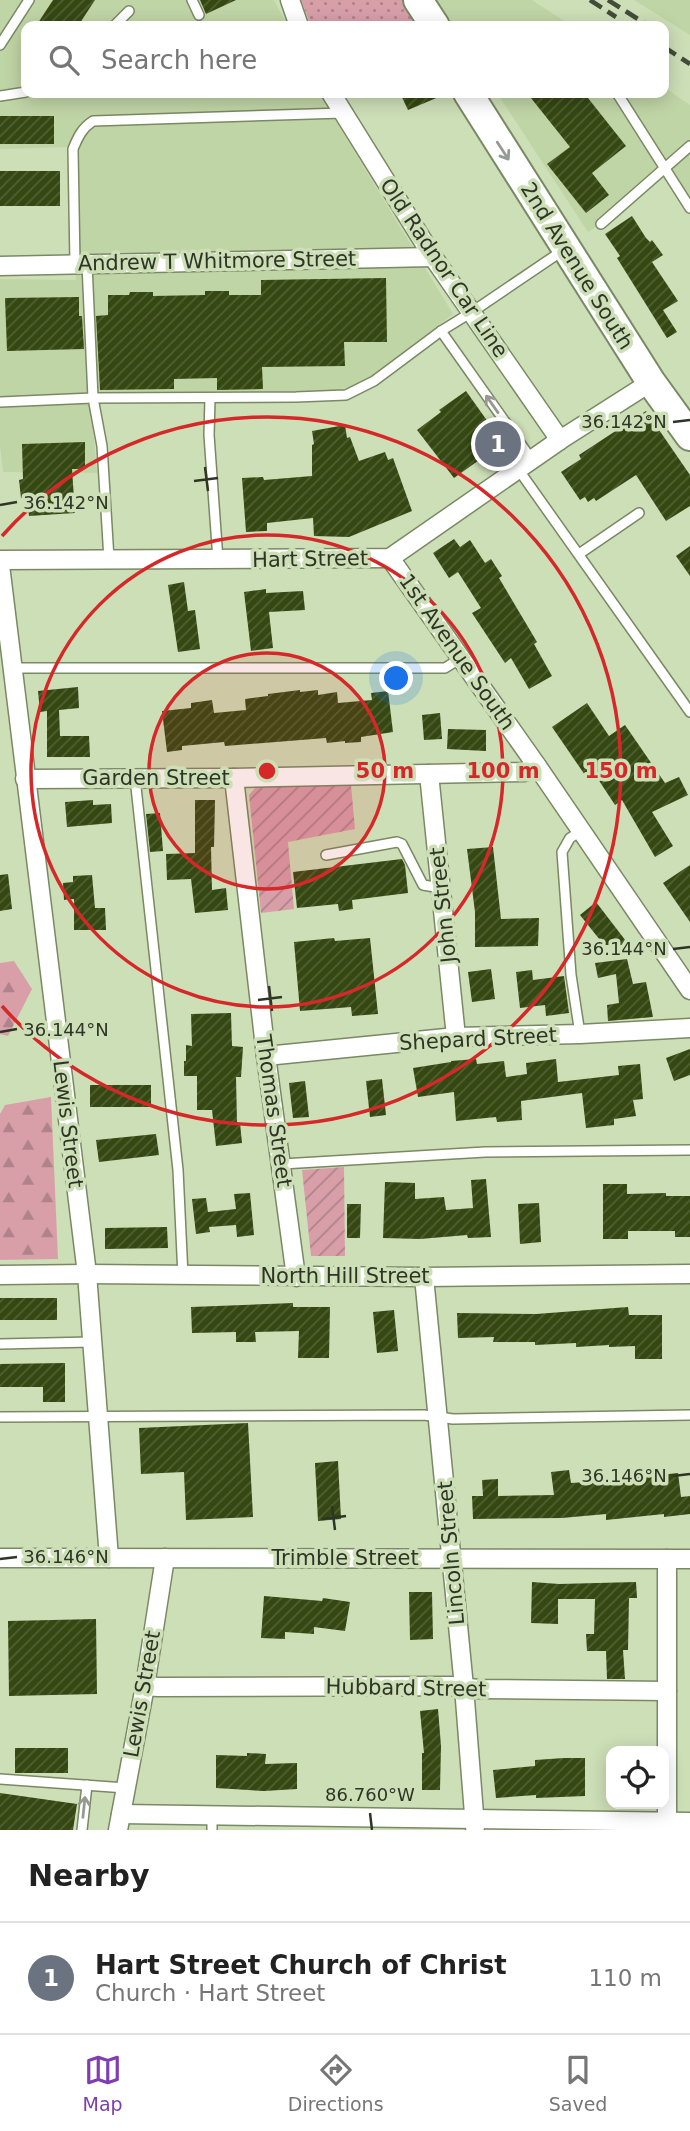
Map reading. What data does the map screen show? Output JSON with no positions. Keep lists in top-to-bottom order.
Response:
{
  "streets": {
    "main road": ["2nd Avenue South"],
    "street": [
      "Andrew T Whitmore Street",
      "Old Radnor Car Line",
      "Hart Street",
      "1st Avenue South",
      "Garden Street",
      "John Street",
      "Shepard Street",
      "Thomas Street",
      "Lewis Street",
      "North Hill Street",
      "Lincoln Street",
      "Trimble Street",
      "Hubbard Street"
    ]
  },
  "crossings": [
    ["Andrew T Whitmore Street", "Old Radnor Car Line"],
    ["2nd Avenue South", "Hart Street"],
    ["Old Radnor Car Line", "Hart Street"],
    ["Hart Street", "1st Avenue South"],
    ["Hart Street", "Lewis Street"],
    ["1st Avenue South", "Garden Street"],
    ["Garden Street", "John Street"],
    ["Garden Street", "Thomas Street"],
    ["Garden Street", "Lewis Street"],
    ["John Street", "Shepard Street"],
    ["Shepard Street", "Thomas Street"],
    ["Thomas Street", "North Hill Street"],
    ["Lewis Street", "North Hill Street"],
    ["Lewis Street", "Trimble Street"],
    ["Lewis Street", "Hubbard Street"],
    ["North Hill Street", "Lincoln Street"],
    ["Lincoln Street", "Trimble Street"],
    ["Lincoln Street", "Hubbard Street"]
  ],
  "one_way": ["2nd Avenue South"],
  "page": {
    "search": "Search here",
    "pins": "1",
    "heading": "Nearby",
    "list": [
      {
        "mark": "1",
        "name": "Hart Street Church of Christ",
        "note": "Church · Hart Street",
        "value": "110 m"
      }
    ],
    "nav": ["Map", "Directions", "Saved"]
  },
  "coordinates": [
    "36.142°N",
    "36.144°N",
    "36.146°N",
    "86.760°W"
  ],
  "rings": ["50 m", "100 m", "150 m"]
}
